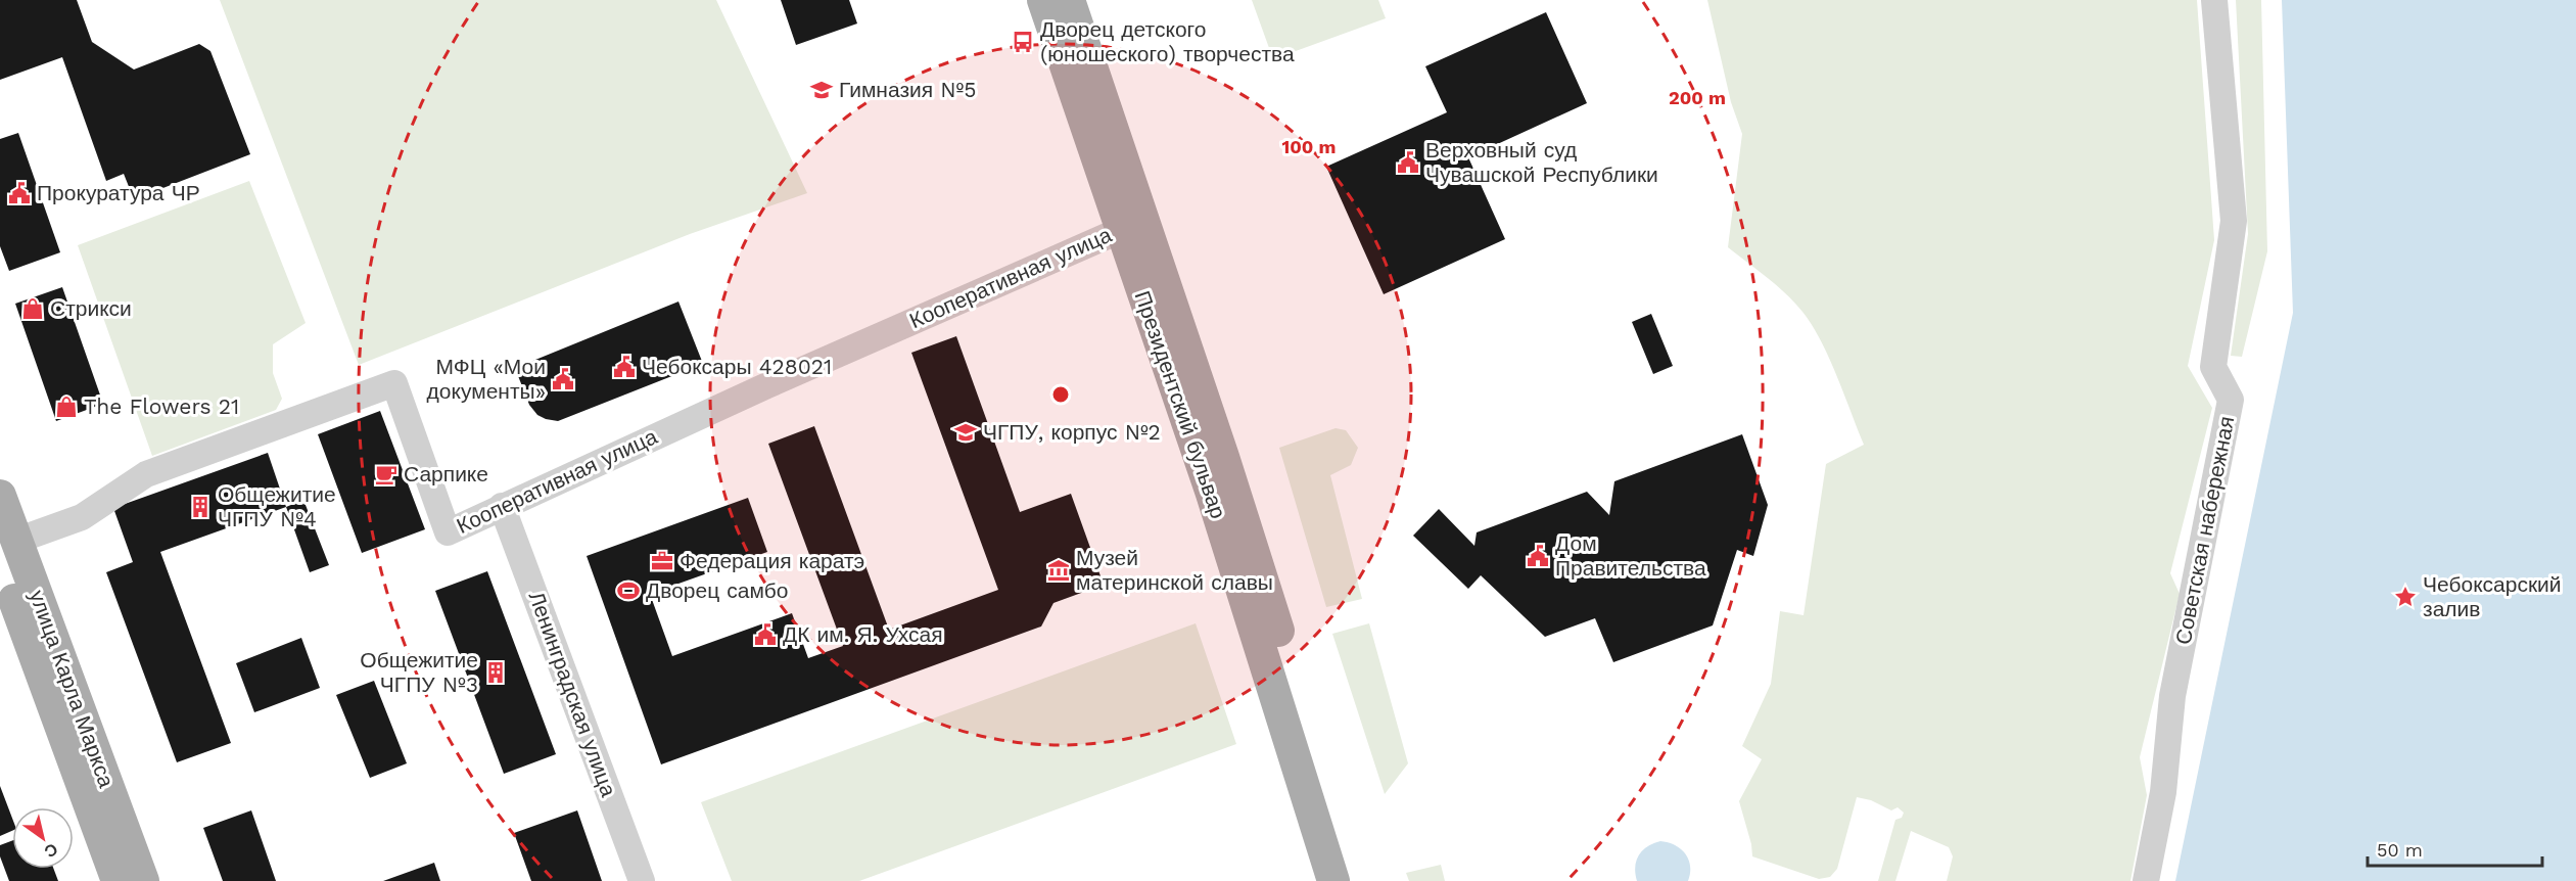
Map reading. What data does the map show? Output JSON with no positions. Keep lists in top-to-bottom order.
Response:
{
  "streets": {
    "main road": ["Президентский бульвар", "улица Карла Маркса"],
    "street": ["Кооперативная улица", "Советская набережная", "Ленинградская улица"]
  },
  "crossings": [
    ["Кооперативная улица", "Президентский бульвар"],
    ["Кооперативная улица", "улица Карла Маркса"],
    ["Кооперативная улица", "Ленинградская улица"]
  ],
  "places": {
    "bus stop": ["Дворец детского (юношеского) творчества"],
    "school or university": ["Гимназия №5", "ЧГПУ, корпус №2"],
    "public building": [
      "Верховный суд Чувашской Республики",
      "Прокуратура ЧР",
      "Чебоксары 428021",
      "МФЦ «Мои документы»",
      "Дом Правительства",
      "ДК им. Я. Ухсая"
    ],
    "shop": ["Стрикси", "The Flowers 21"],
    "cafe": ["Сарпике"],
    "building": ["Общежитие ЧГПУ №4", "Общежитие ЧГПУ №3"],
    "office": ["Федерация каратэ"],
    "museum": ["Музей материнской славы"],
    "sports": ["Дворец самбо"],
    "place": ["Чебоксарский залив"]
  },
  "scale_bar": "50 m",
  "north": "bottom right",
  "rings": ["200 m", "100 m"]
}
